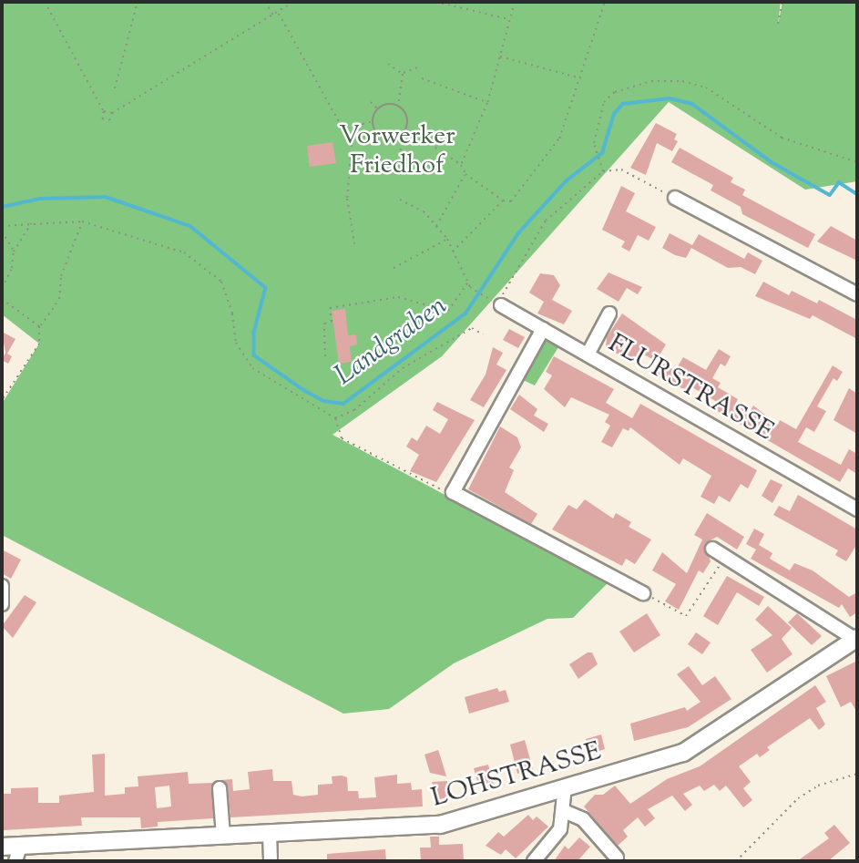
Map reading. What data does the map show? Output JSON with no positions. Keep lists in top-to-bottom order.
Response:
{
  "streets": {
    "main road": ["LOHSTRASSE"],
    "street": ["FLURSTRASSE"]
  },
  "water": ["Landgraben"],
  "parks": ["Vorwerker Friedhof"]
}
